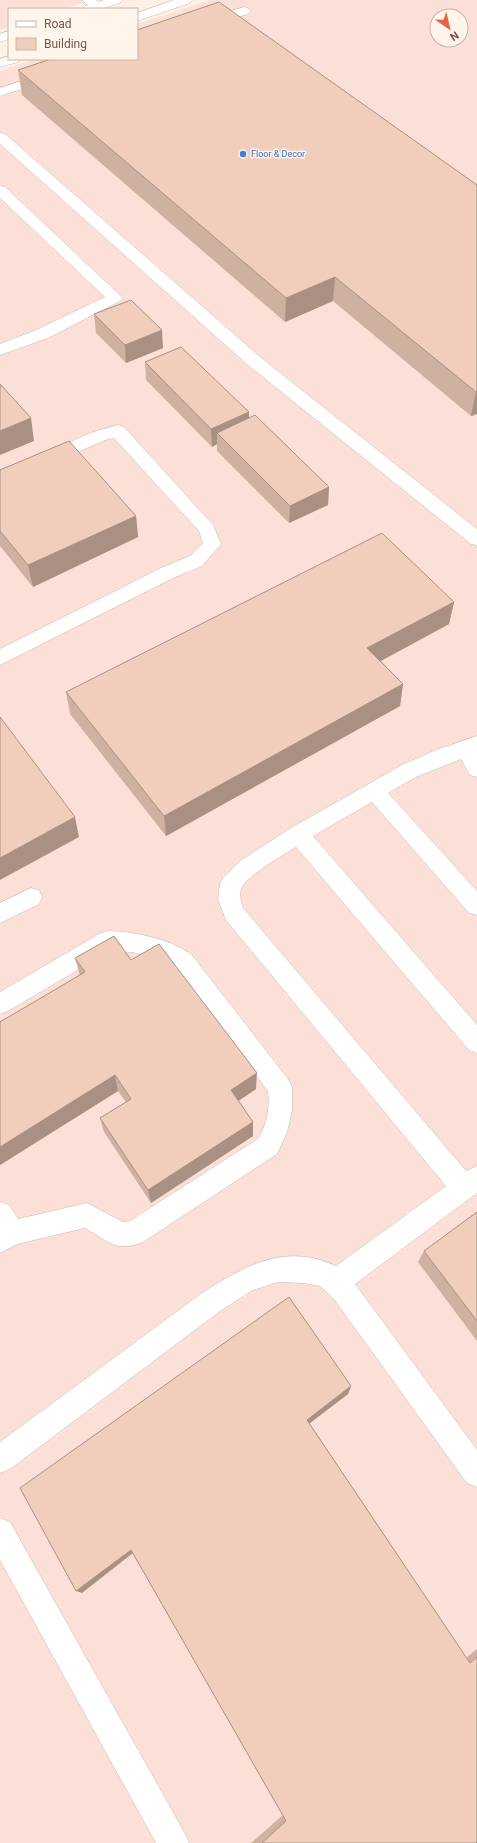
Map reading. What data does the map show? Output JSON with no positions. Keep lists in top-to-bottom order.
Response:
{
  "places": ["Floor & Decor"],
  "legend": ["Road", "Building"],
  "north": "bottom right"
}
